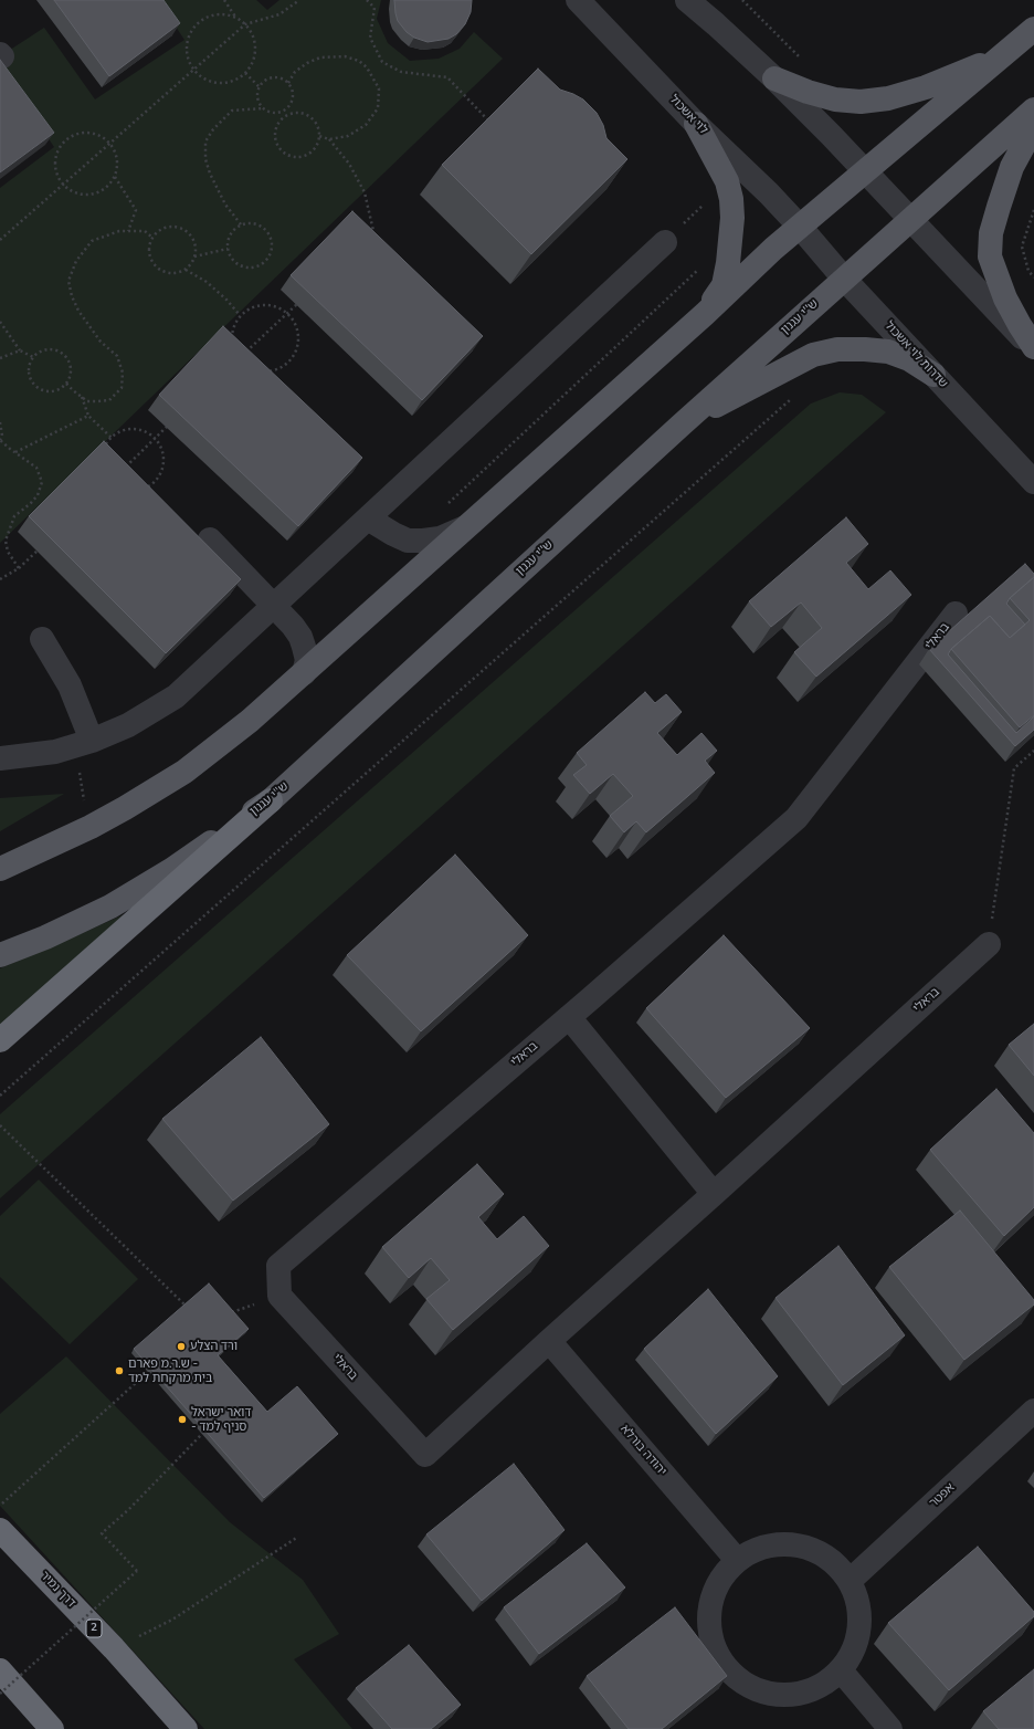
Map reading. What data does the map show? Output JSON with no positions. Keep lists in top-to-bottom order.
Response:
{
  "streets": {
    "highway": ["דרך נמיר", "2"],
    "main road": ["ש''י עגנון"],
    "street": [
      "לוי אשכול",
      "שדרות לוי אשכול",
      "בראלי",
      "יהודה בורלא",
      "אפטר"
    ]
  },
  "crossings": [
    ["לוי אשכול", "שדרות לוי אשכול"],
    ["ש''י עגנון", "שדרות לוי אשכול"],
    ["בראלי", "יהודה בורלא"],
    ["יהודה בורלא", "אפטר"]
  ],
  "places": ["ורד הצלע", "ש.ר.מ פארם - בית מרקחת למד", "דואר ישראל - סניף למד"]
}
